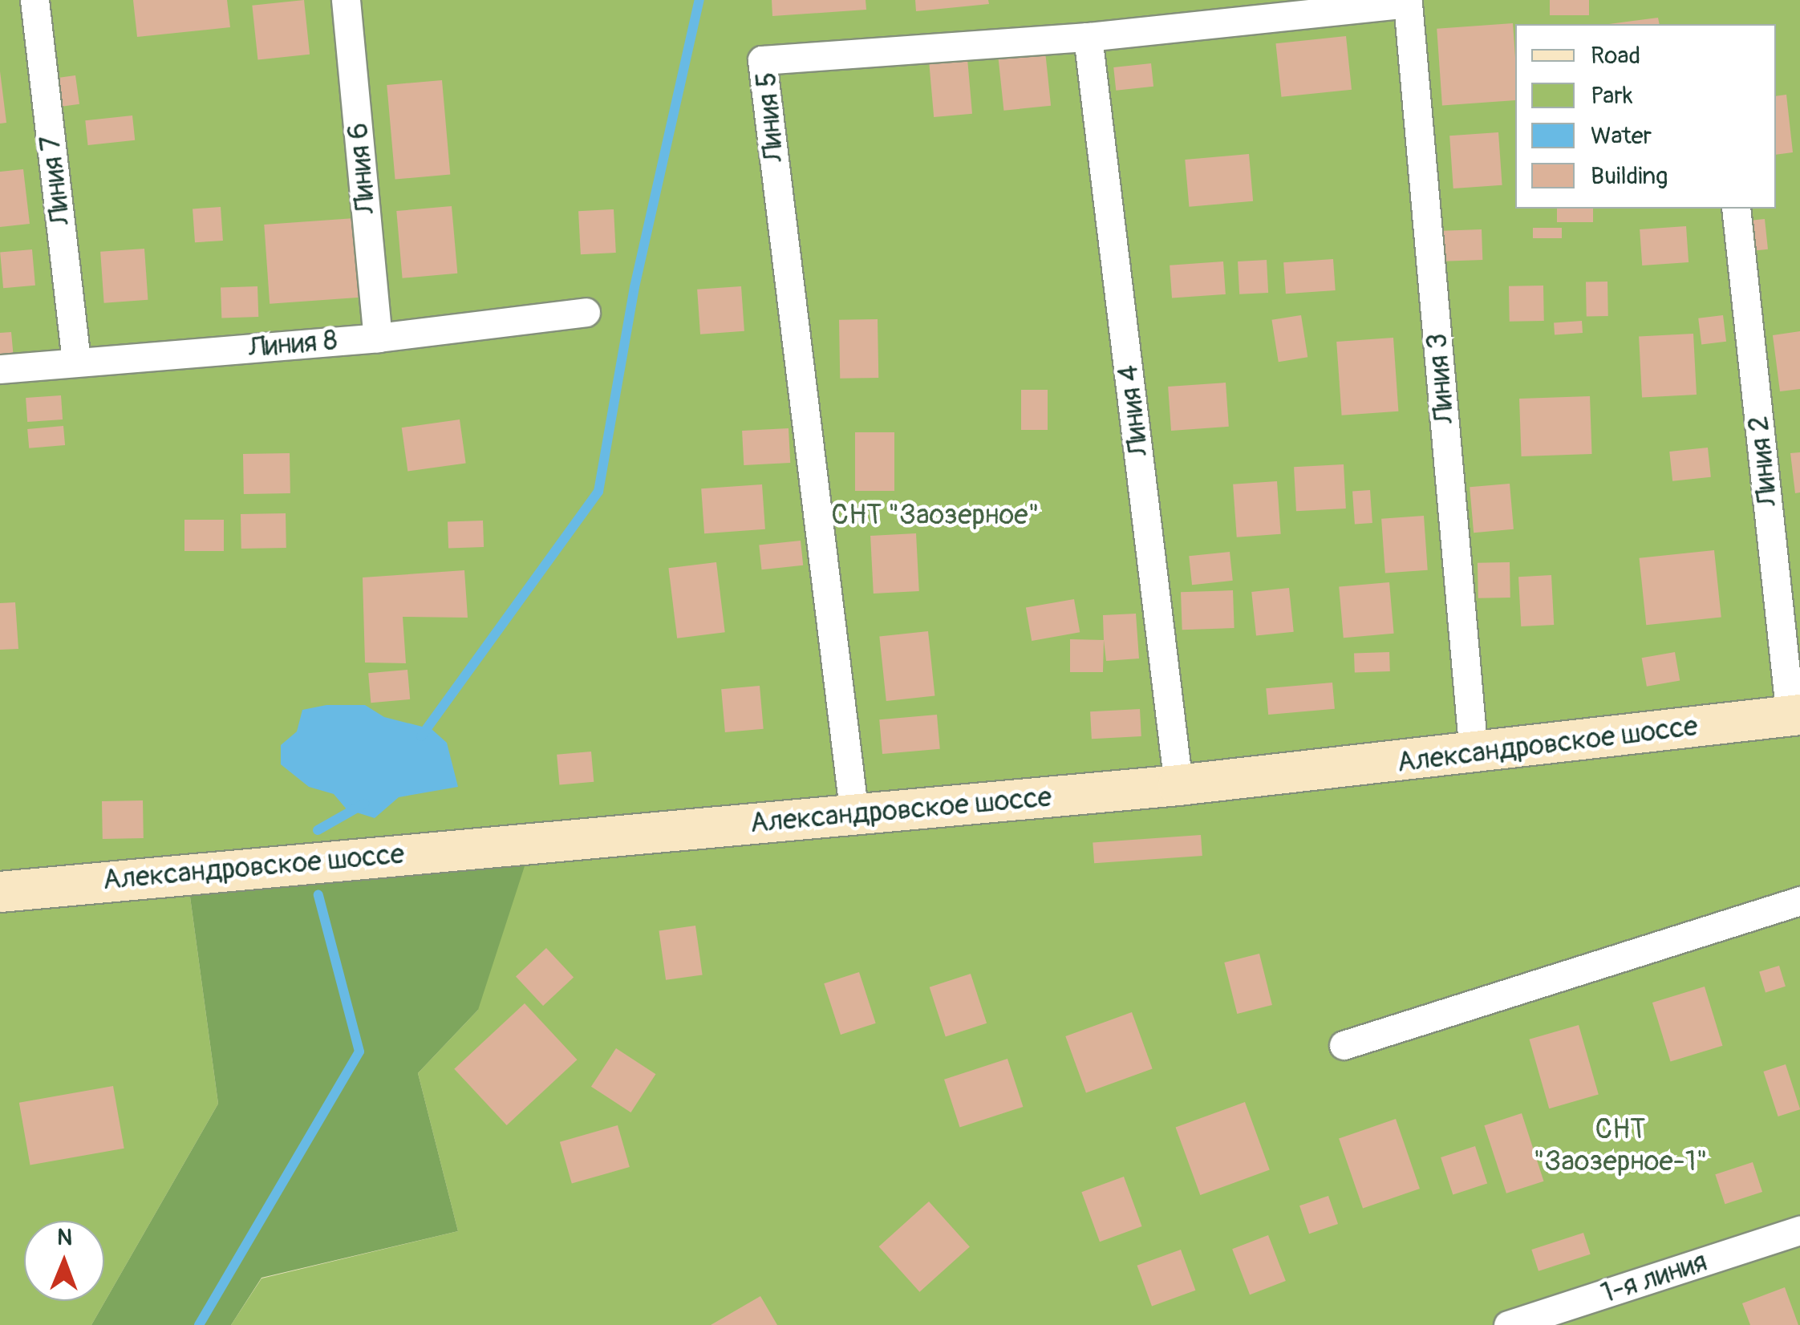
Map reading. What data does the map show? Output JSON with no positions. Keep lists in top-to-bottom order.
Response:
{
  "streets": {
    "street": [
      "Линия 5",
      "Линия 6",
      "Линия 7",
      "Линия 8",
      "Линия 3",
      "Линия 4",
      "Линия 2",
      "Александровское шоссе",
      "1-я линия"
    ]
  },
  "crossings": [
    ["Линия 5", "Линия 3"],
    ["Линия 5", "Линия 4"],
    ["Линия 5", "Александровское шоссе"],
    ["Линия 6", "Линия 8"],
    ["Линия 7", "Линия 8"],
    ["Линия 3", "Александровское шоссе"],
    ["Линия 4", "Александровское шоссе"],
    ["Линия 2", "Александровское шоссе"]
  ],
  "parks": ["СНТ \"Заозерное\"", "СНТ \"Заозерное-1\""],
  "legend": [
    "Road",
    "Park",
    "Water",
    "Building"
  ],
  "north": "top"
}
